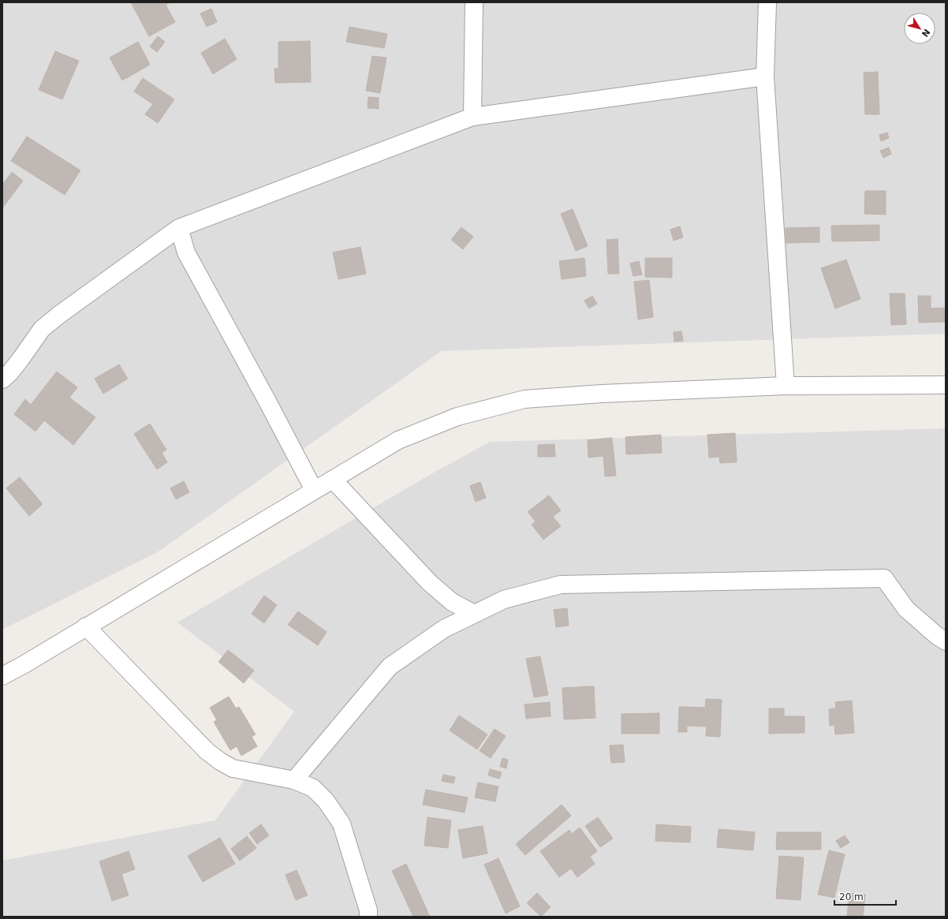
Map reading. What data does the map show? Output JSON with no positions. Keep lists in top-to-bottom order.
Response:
{
  "scale_bar": "20 m",
  "north": "bottom right"
}
